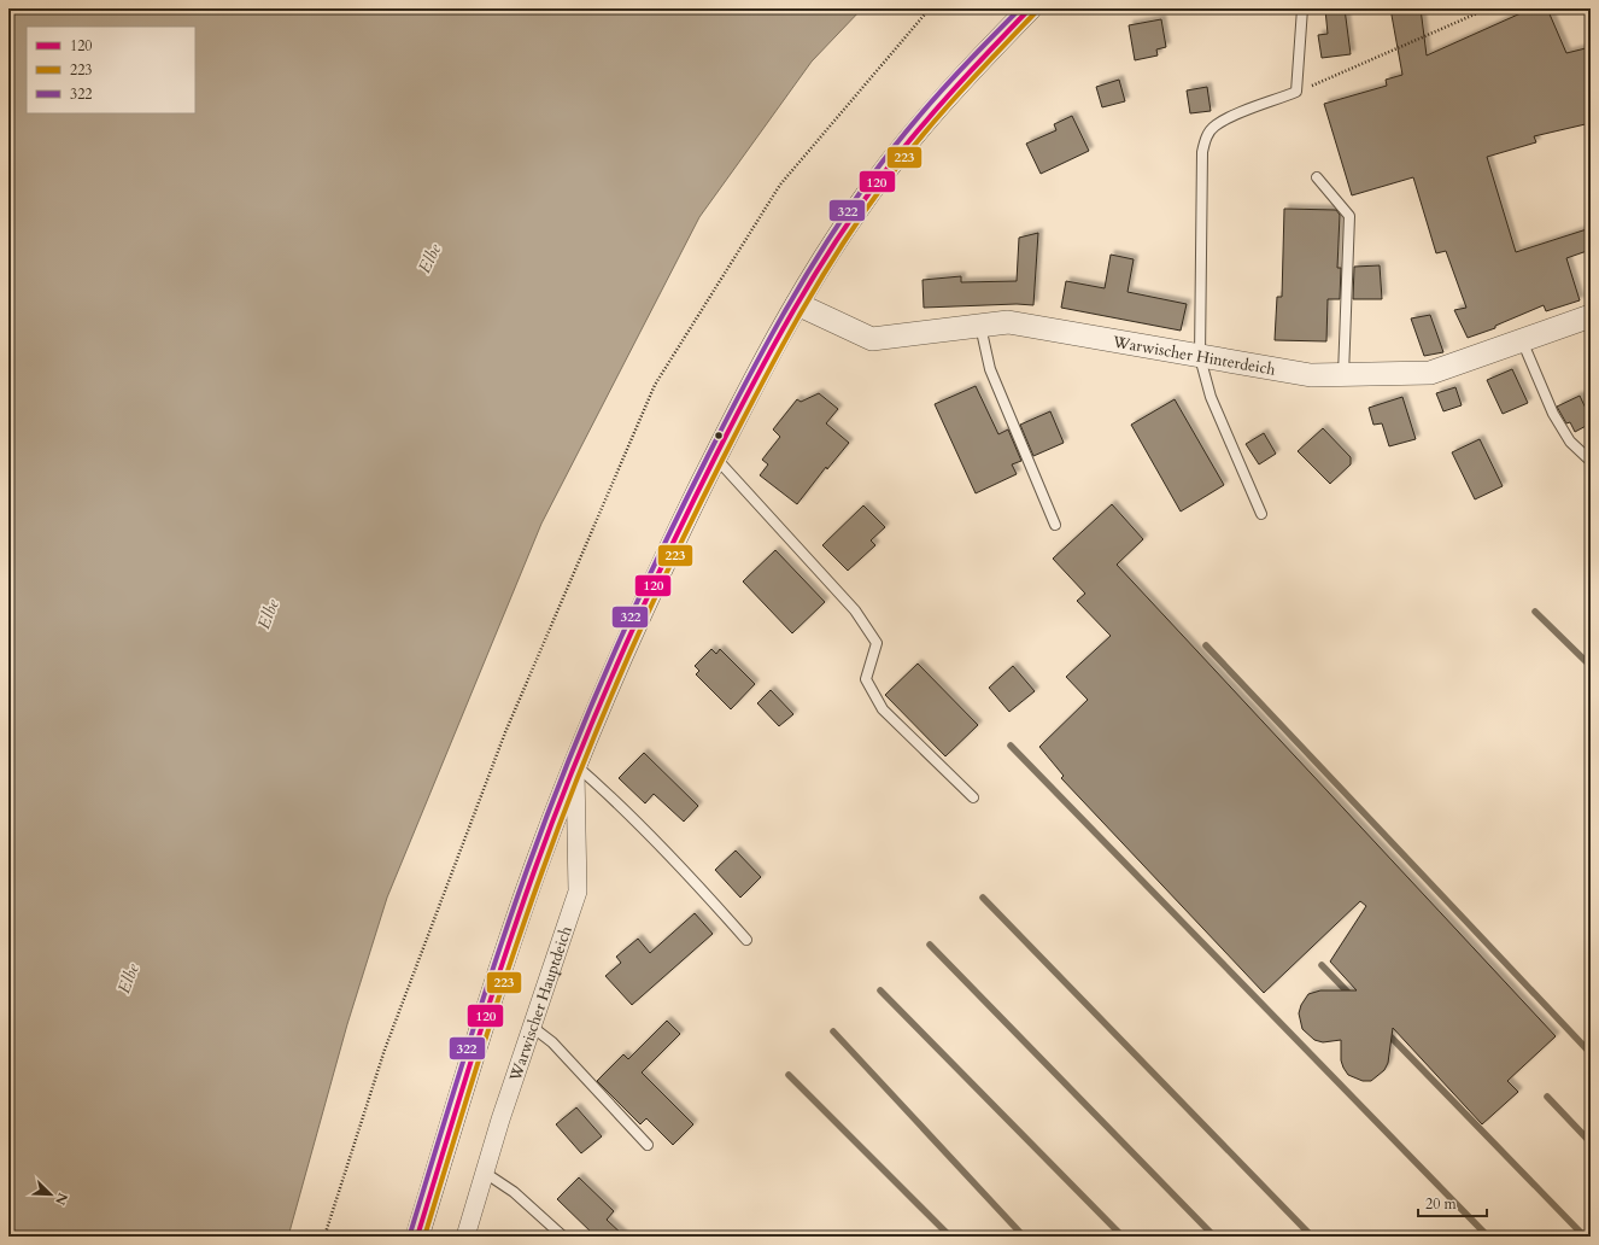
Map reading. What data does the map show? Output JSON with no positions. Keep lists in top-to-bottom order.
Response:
{
  "streets": {
    "street": ["Warwischer Hinterdeich", "Warwischer Hauptdeich"]
  },
  "crossings": [
    ["Warwischer Hinterdeich", "Warwischer Hauptdeich"]
  ],
  "water": ["Elbe"],
  "lines": ["transit line 120", "transit line 322", "transit line 223"],
  "legend": ["120", "223", "322"],
  "scale_bar": "20 m",
  "north": "bottom right"
}
